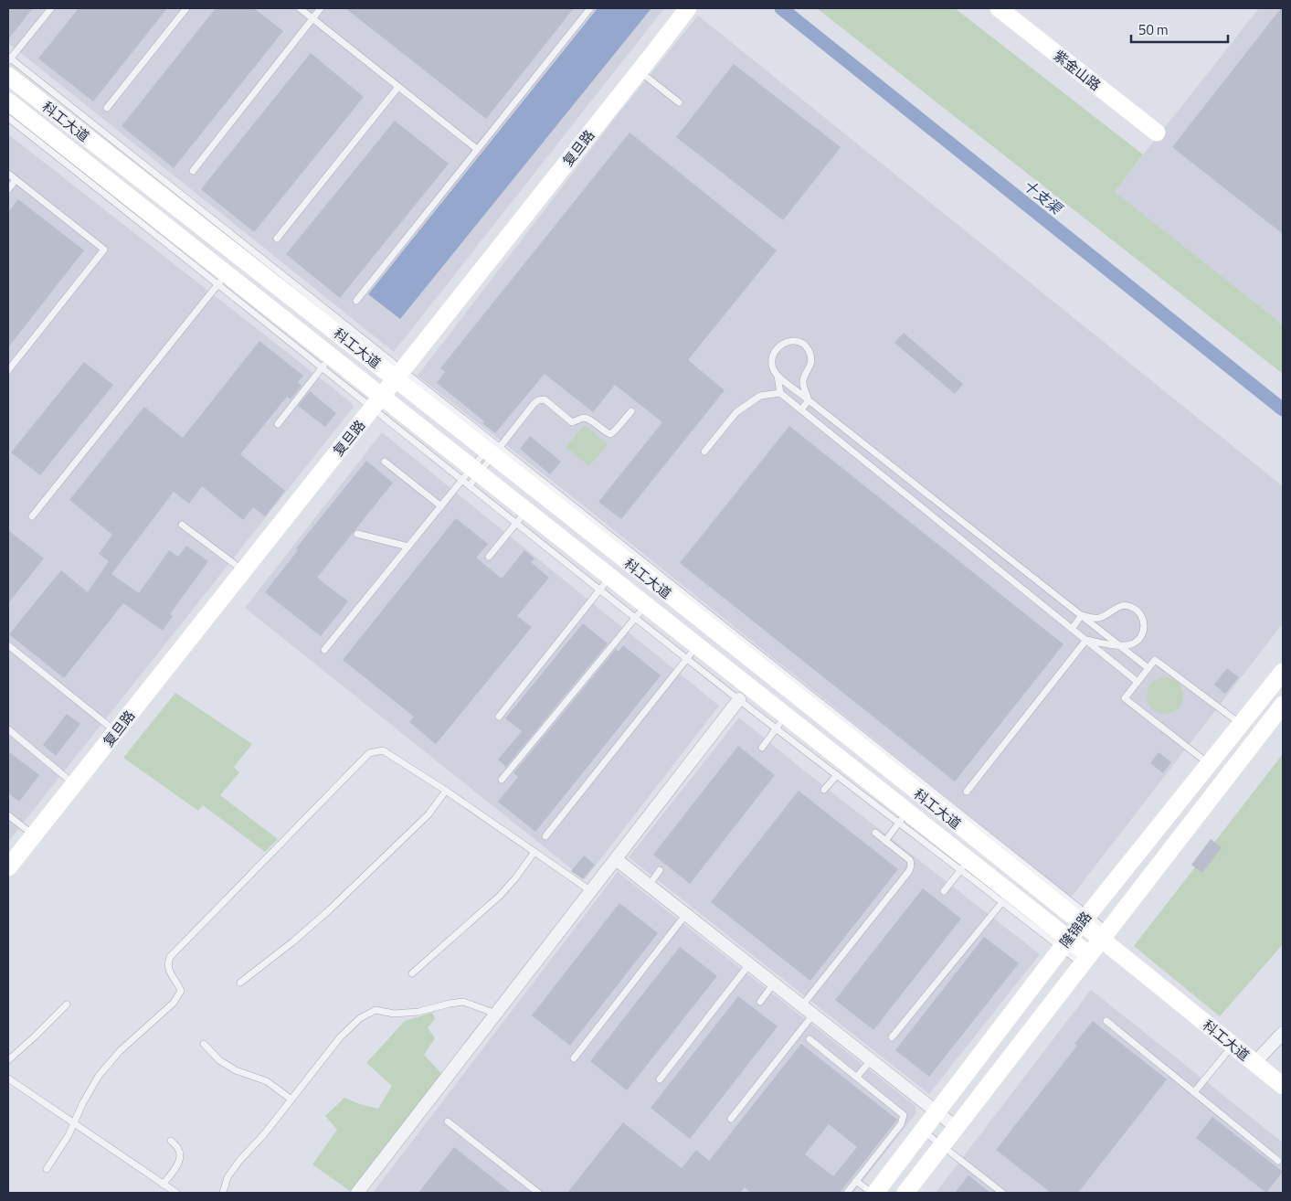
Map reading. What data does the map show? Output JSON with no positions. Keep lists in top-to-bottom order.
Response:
{
  "streets": {
    "street": [
      "紫金山路",
      "科工大道",
      "复旦路",
      "隆锦路"
    ]
  },
  "crossings": [
    ["科工大道", "复旦路"],
    ["科工大道", "隆锦路"]
  ],
  "water": ["十支渠"],
  "scale_bar": "50 m"
}
